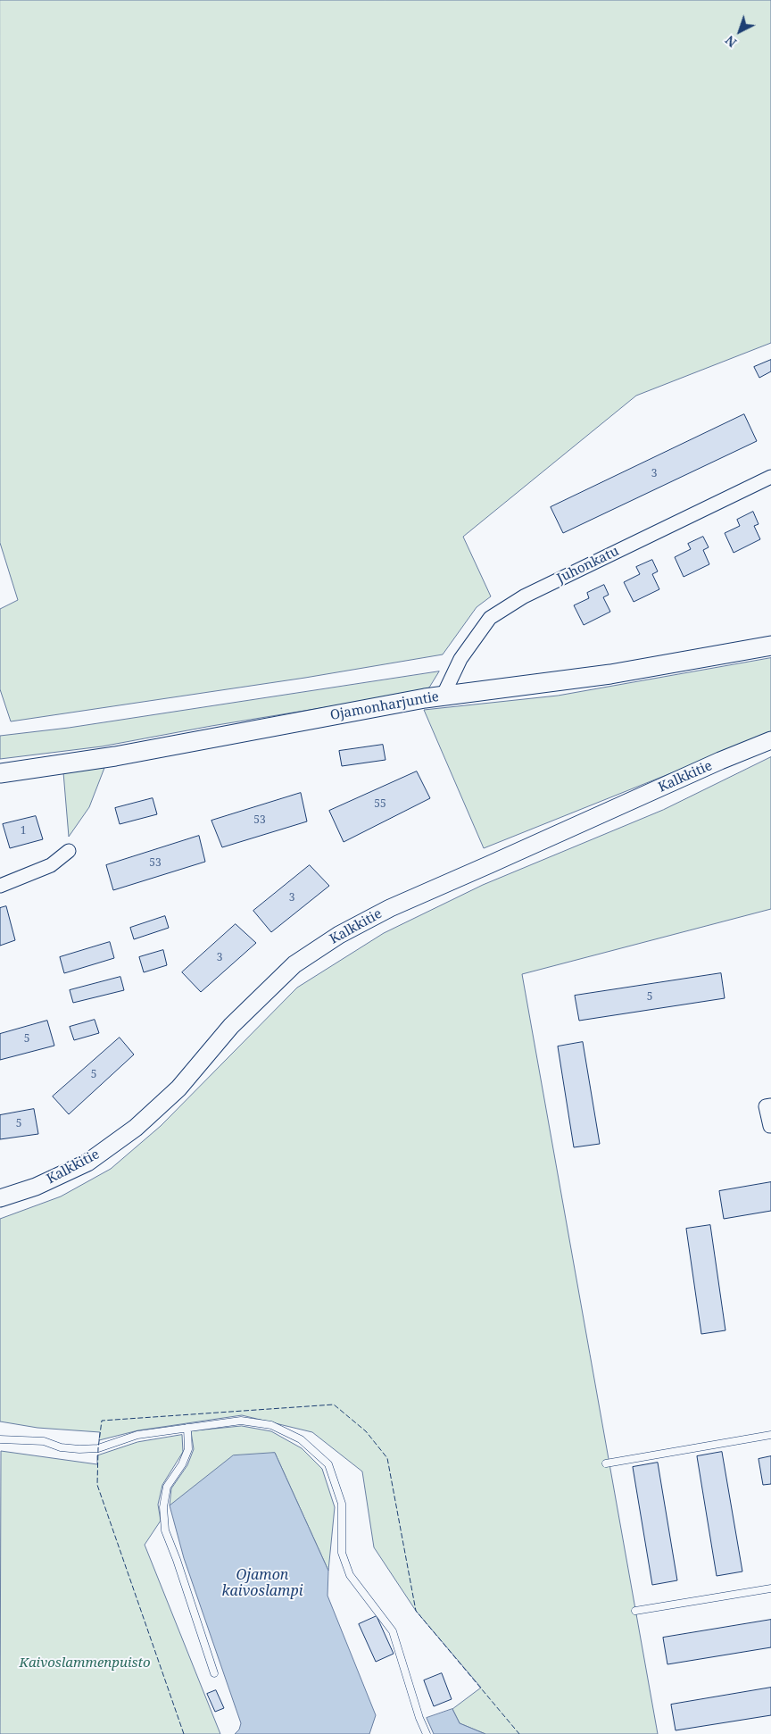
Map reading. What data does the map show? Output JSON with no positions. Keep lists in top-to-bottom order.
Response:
{
  "streets": {
    "main road": ["Ojamonharjuntie"],
    "street": ["Juhonkatu", "Kalkkitie"]
  },
  "crossings": [
    ["Juhonkatu", "Ojamonharjuntie"]
  ],
  "water": ["Ojamon kaivoslampi"],
  "parks": ["Kaivoslammenpuisto"],
  "house_numbers": [
    "3",
    "55",
    "53",
    "1",
    "53",
    "3",
    "3",
    "5",
    "5",
    "5",
    "5"
  ],
  "north": "bottom left"
}
